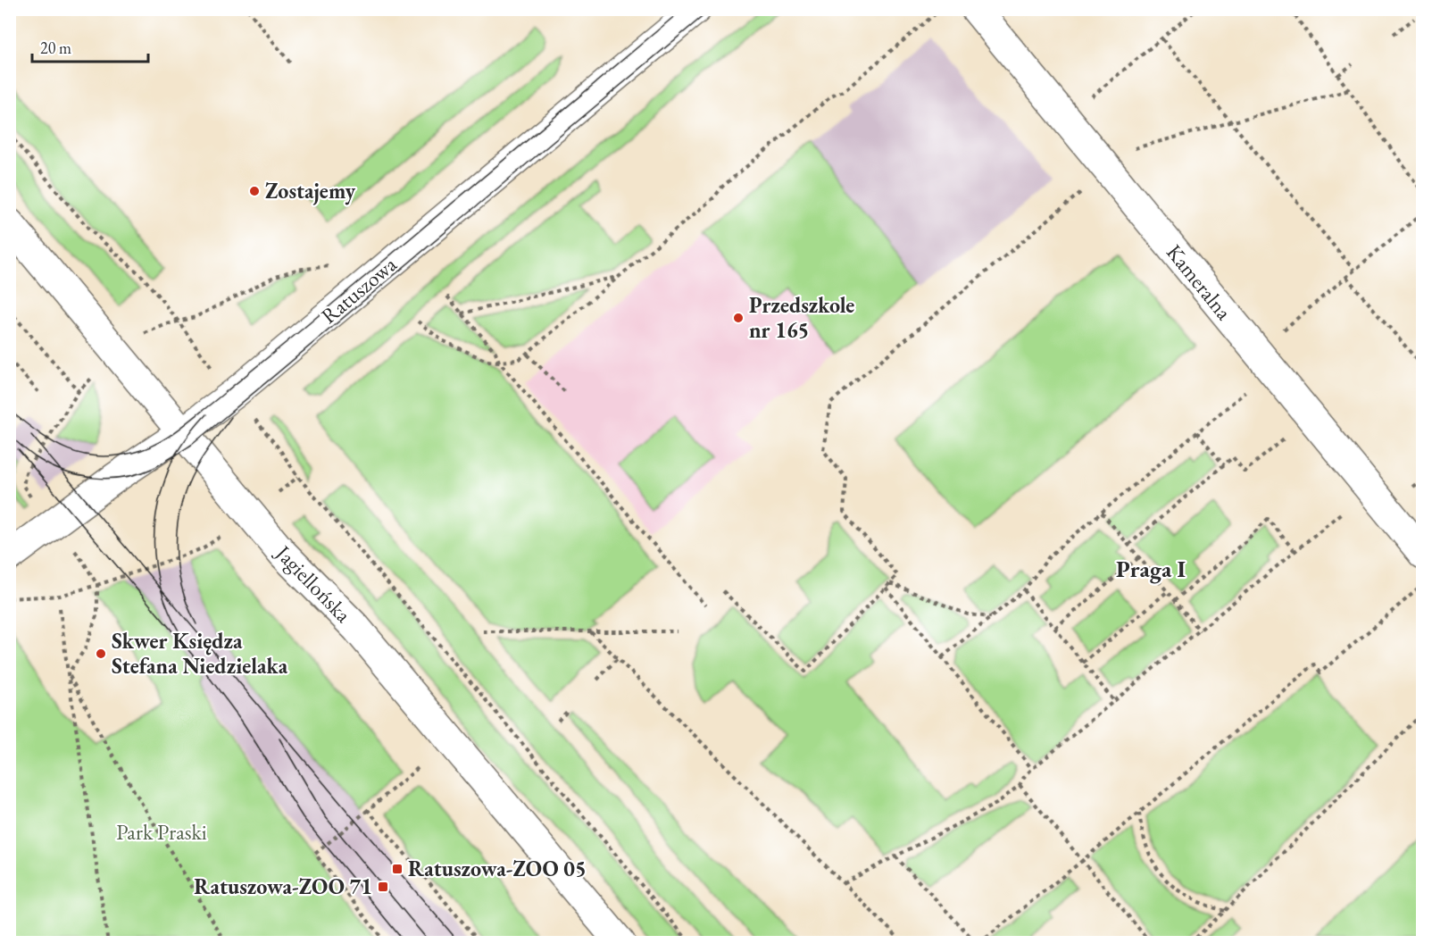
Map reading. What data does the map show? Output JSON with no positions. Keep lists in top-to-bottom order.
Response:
{
  "streets": {
    "street": ["Kameralna", "Ratuszowa", "Jagiellońska"]
  },
  "crossings": [
    ["Ratuszowa", "Jagiellońska"]
  ],
  "districts": ["Praga I"],
  "parks": ["Park Praski"],
  "places": {
    "other": ["Zostajemy", "Przedszkole nr 165", "Skwer Księdza Stefana Niedzielaka"],
    "transit": ["Ratuszowa-ZOO 05", "Ratuszowa-ZOO 71"]
  },
  "scale_bar": "20 m"
}
